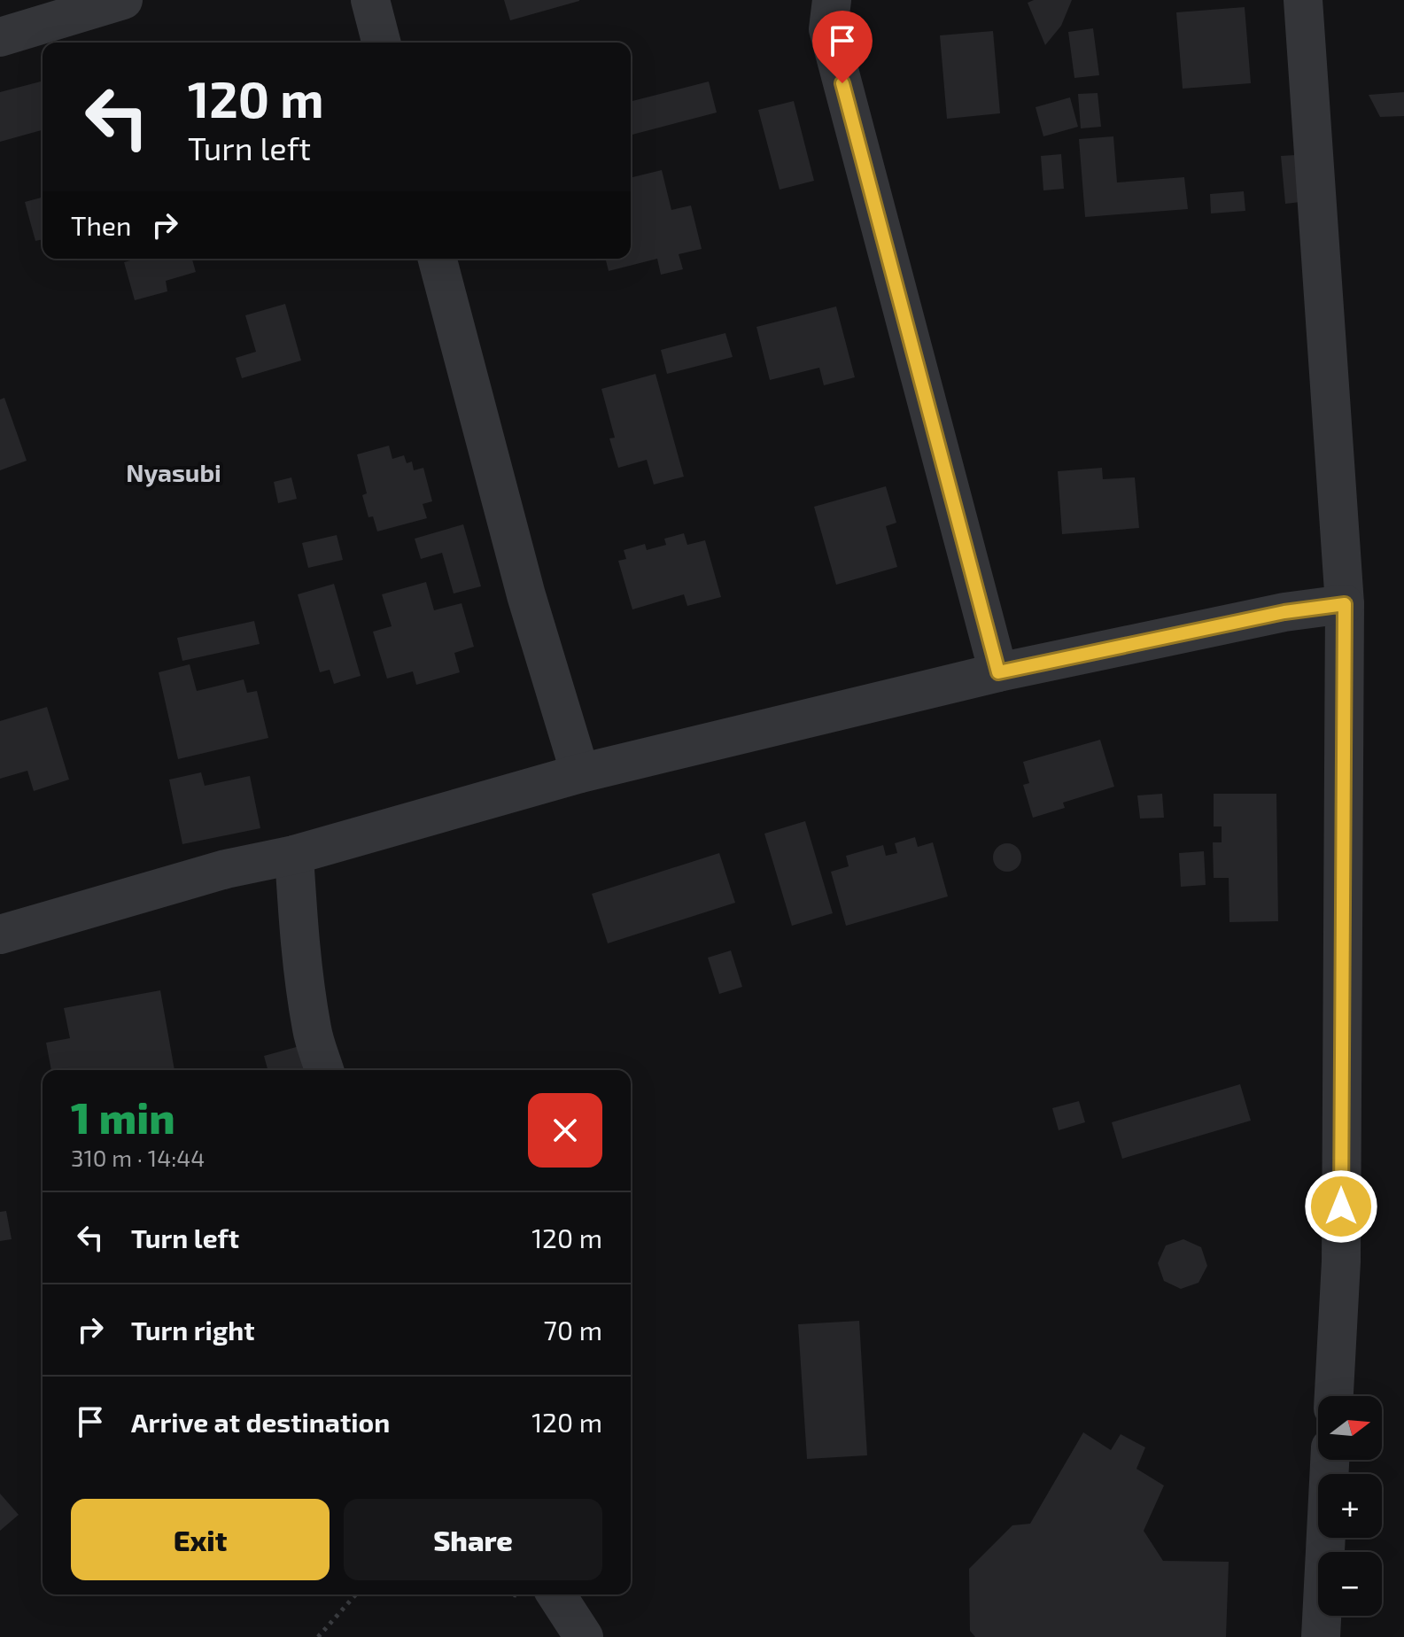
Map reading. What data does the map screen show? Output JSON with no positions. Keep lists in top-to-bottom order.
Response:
{
  "districts": ["Nyasubi"],
  "north": "right",
  "page": {
    "turn": ["120 m", "Turn left"],
    "then": "Then",
    "heading": ["1 min", "310 m · 14:44"],
    "list": [
      {
        "name": "Turn left",
        "value": "120 m"
      },
      {
        "name": "Turn right",
        "value": "70 m"
      },
      {
        "name": "Arrive at destination",
        "value": "120 m"
      }
    ],
    "map_buttons": ["+", "−"],
    "buttons": ["Exit", "Share"]
  }
}
